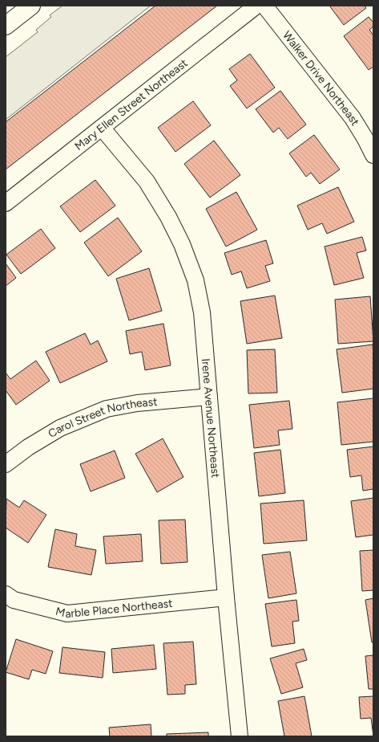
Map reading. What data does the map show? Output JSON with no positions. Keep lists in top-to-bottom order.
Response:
{
  "streets": {
    "street": [
      "Walker Drive Northeast",
      "Mary Ellen Street Northeast",
      "Irene Avenue Northeast",
      "Carol Street Northeast",
      "Marble Place Northeast"
    ]
  },
  "crossings": [
    ["Mary Ellen Street Northeast", "Irene Avenue Northeast"],
    ["Irene Avenue Northeast", "Carol Street Northeast"],
    ["Irene Avenue Northeast", "Marble Place Northeast"]
  ]
}
